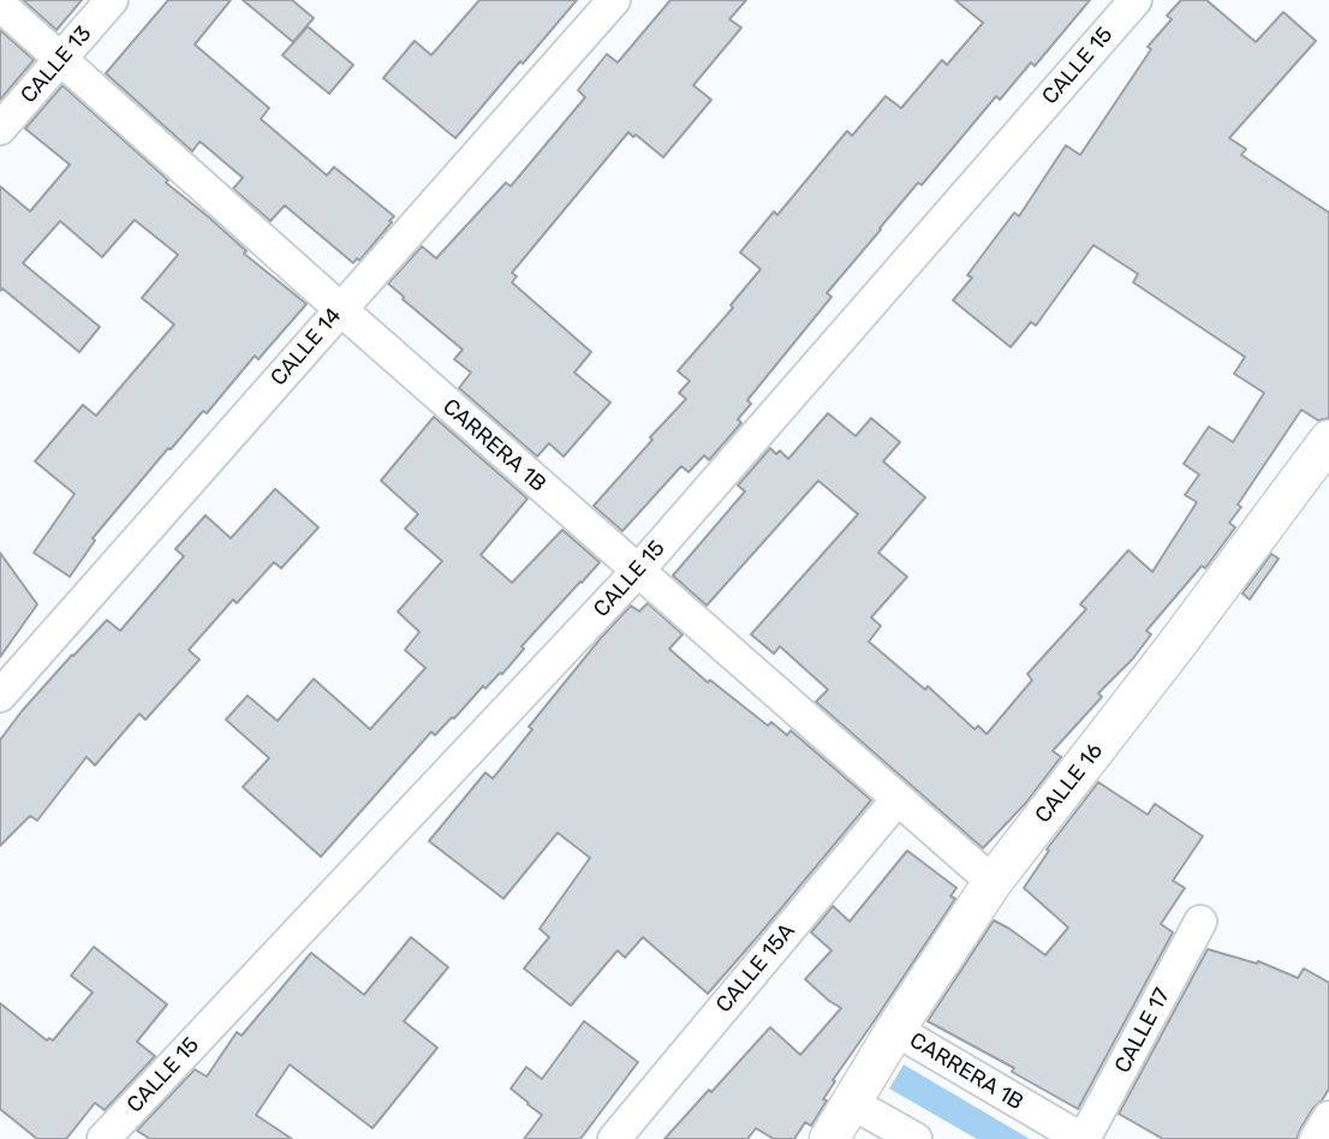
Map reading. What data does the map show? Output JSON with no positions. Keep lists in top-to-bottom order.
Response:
{
  "streets": {
    "street": [
      "CALLE 13",
      "CALLE 15",
      "CALLE 14",
      "CARRERA 1B",
      "CALLE 16",
      "CALLE 15A",
      "CALLE 17"
    ]
  },
  "crossings": [
    ["CALLE 13", "CARRERA 1B"],
    ["CALLE 15", "CARRERA 1B"],
    ["CALLE 14", "CARRERA 1B"],
    ["CARRERA 1B", "CALLE 16"],
    ["CARRERA 1B", "CALLE 15A"],
    ["CARRERA 1B", "CALLE 17"]
  ]
}
